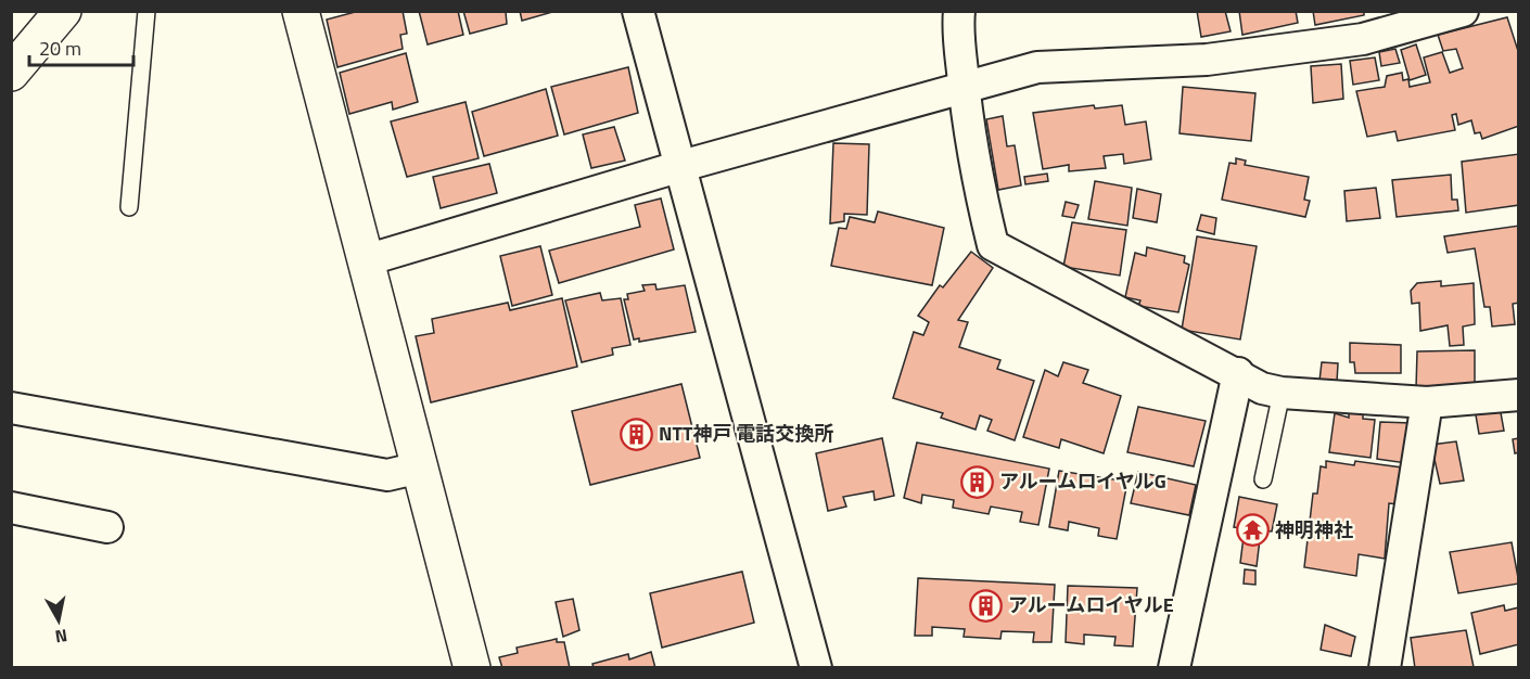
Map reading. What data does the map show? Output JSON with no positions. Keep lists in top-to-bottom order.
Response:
{
  "places": {
    "building": ["NTT神戸 電話交換所", "アルームロイヤルG", "アルームロイヤルE"],
    "temple": ["神明神社"]
  },
  "scale_bar": "20 m",
  "north": "bottom"
}
